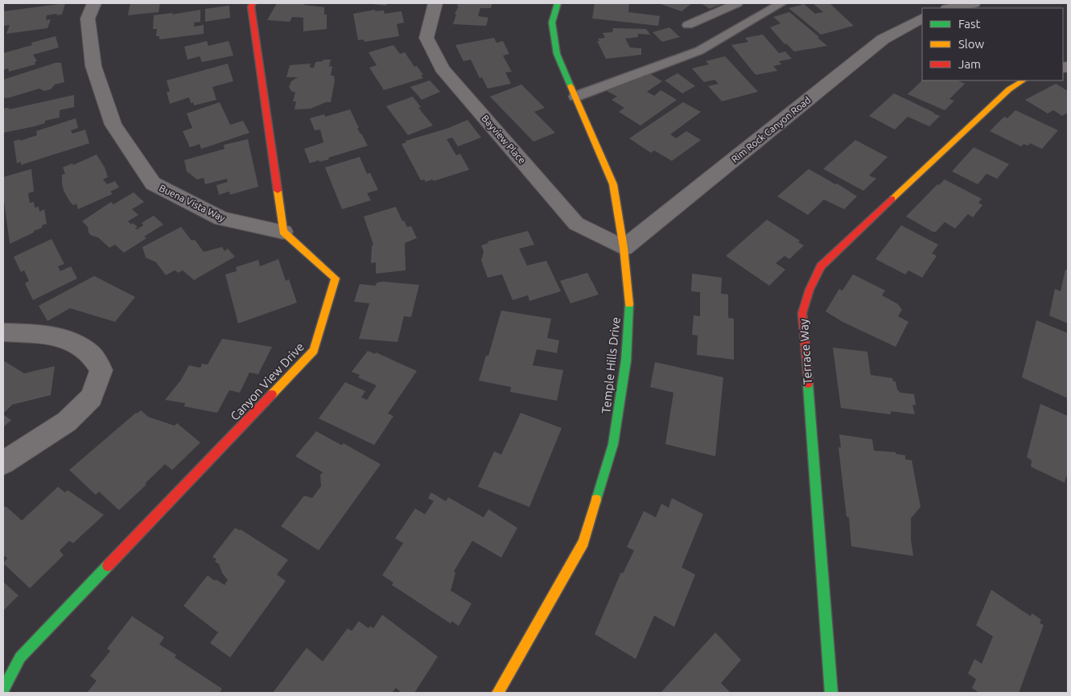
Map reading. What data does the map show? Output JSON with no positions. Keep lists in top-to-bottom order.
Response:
{
  "streets": {
    "street": [
      "Rim Rock Canyon Road",
      "Bayview Place",
      "Buena Vista Way",
      "Terrace Way",
      "Temple Hills Drive",
      "Canyon View Drive"
    ]
  },
  "crossings": [
    ["Rim Rock Canyon Road", "Bayview Place"],
    ["Rim Rock Canyon Road", "Temple Hills Drive"],
    ["Bayview Place", "Temple Hills Drive"],
    ["Buena Vista Way", "Canyon View Drive"]
  ],
  "legend": ["Fast", "Slow", "Jam"]
}
